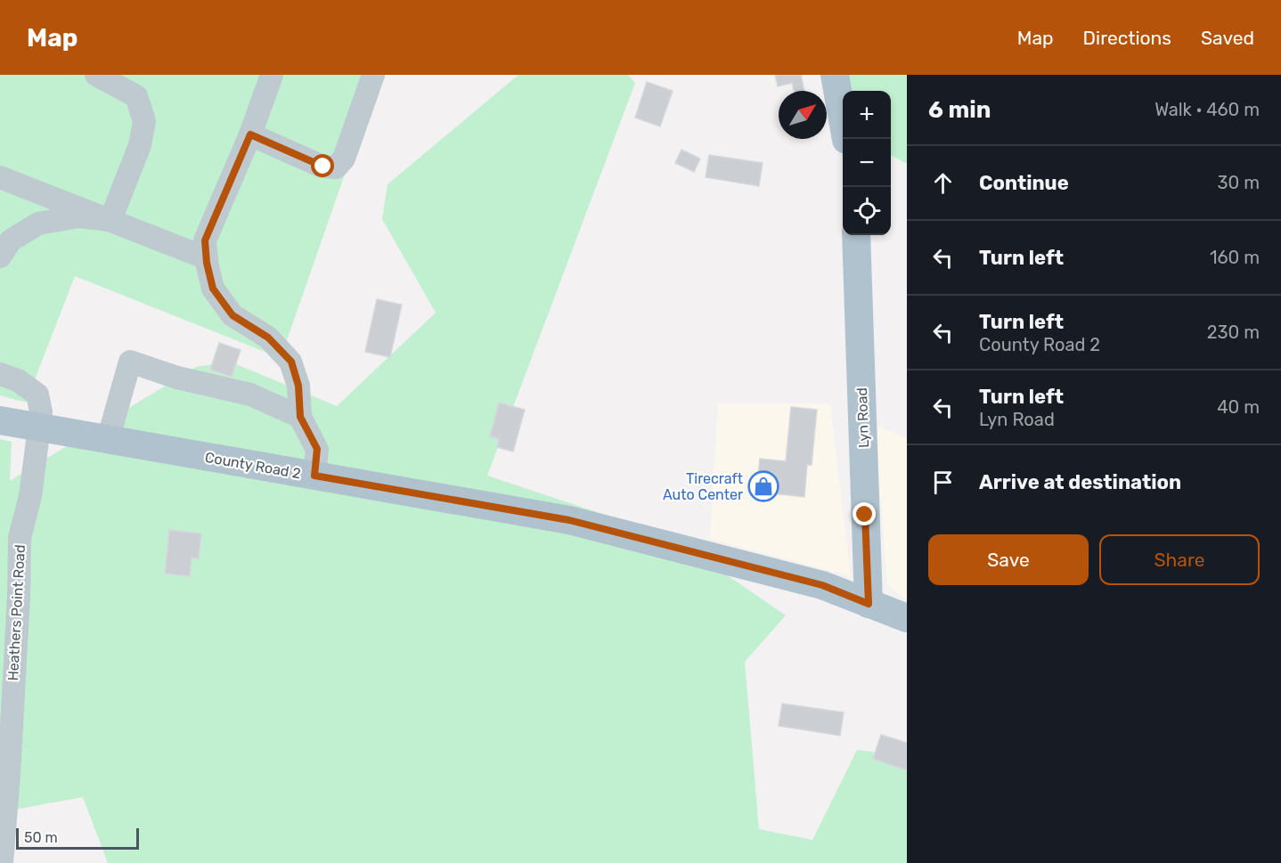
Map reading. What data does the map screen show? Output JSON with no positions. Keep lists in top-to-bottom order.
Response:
{
  "streets": {
    "main road": ["Lyn Road", "County Road 2"],
    "street": ["Heathers Point Road"]
  },
  "crossings": [
    ["Lyn Road", "County Road 2"],
    ["County Road 2", "Heathers Point Road"]
  ],
  "places": {
    "shop": ["Tirecraft Auto Center"]
  },
  "scale_bar": "50 m",
  "north": "top right",
  "page": {
    "header": "Map",
    "nav": ["Map", "Directions", "Saved"],
    "heading": ["6 min", "Walk · 460 m"],
    "map_buttons": ["+", "−"],
    "list": [
      ["Continue", "30 m"],
      ["Turn left", "160 m"],
      ["Turn left", "County Road 2", "230 m"],
      ["Turn left", "Lyn Road", "40 m"],
      "Arrive at destination"
    ],
    "buttons": ["Save", "Share"],
    "scale": "50 m"
  }
}
